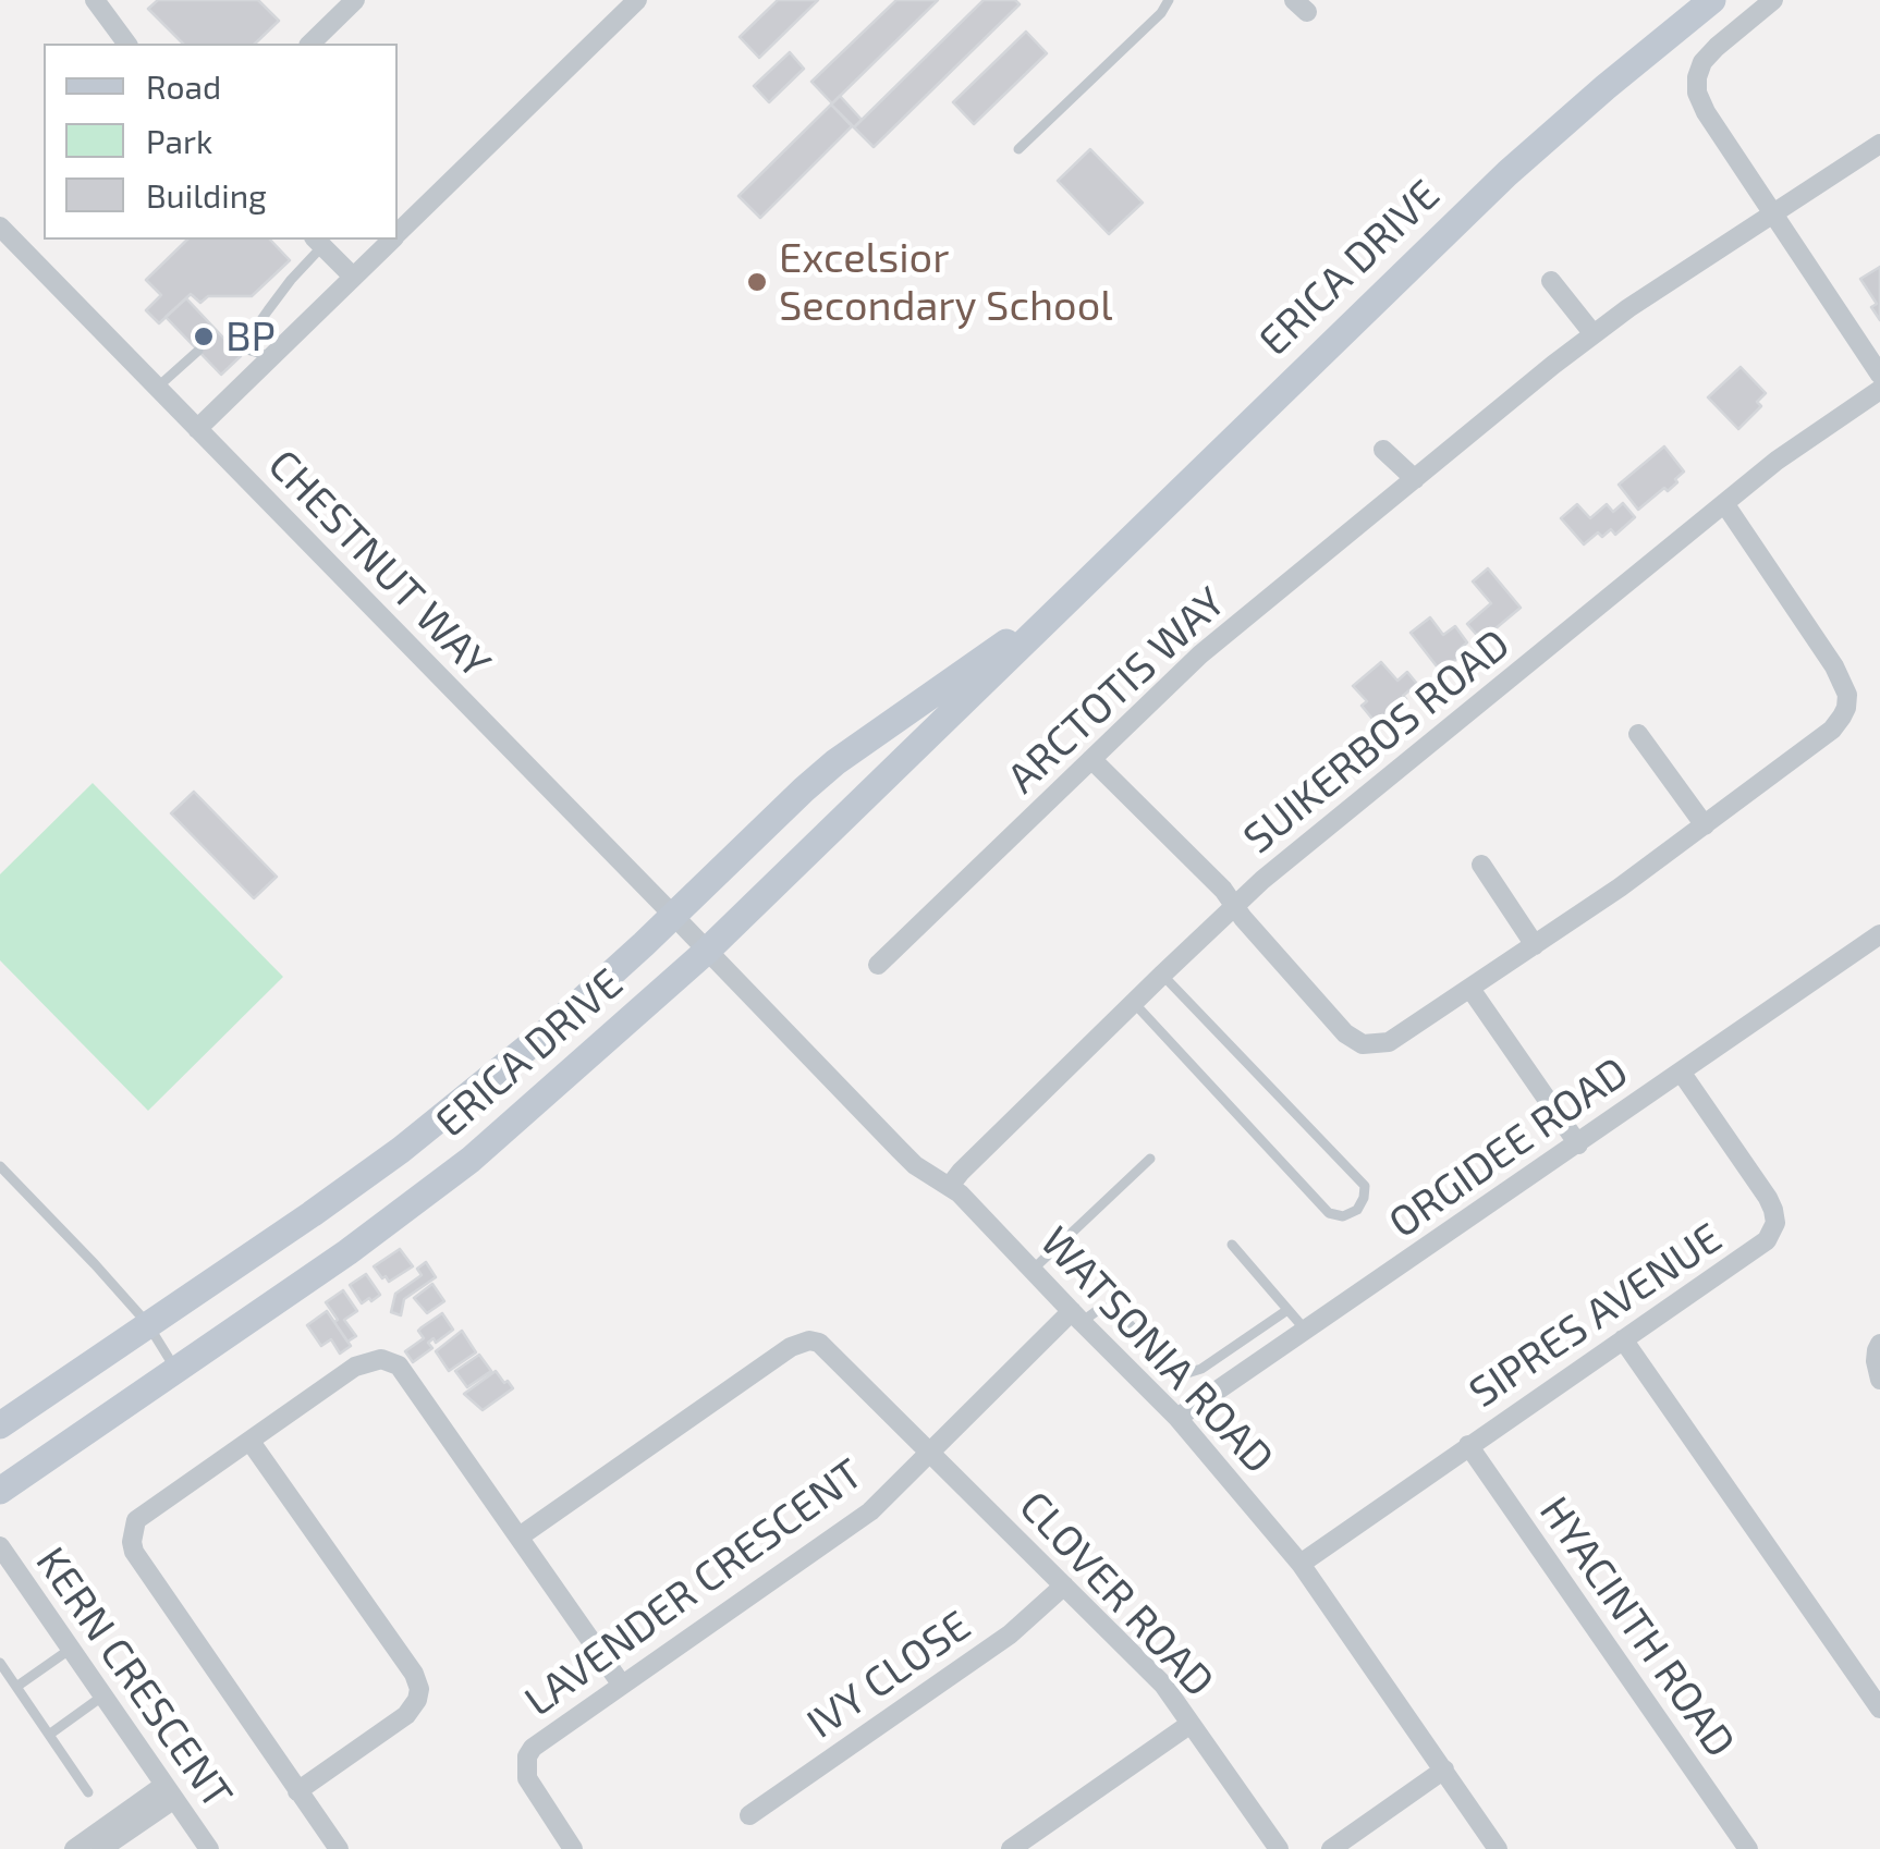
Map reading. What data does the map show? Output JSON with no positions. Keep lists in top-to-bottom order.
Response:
{
  "streets": {
    "main road": ["ERICA DRIVE"],
    "street": [
      "CHESTNUT WAY",
      "ARCTOTIS WAY",
      "SUIKERBOS ROAD",
      "ORGIDEE ROAD",
      "SIPRES AVENUE",
      "WATSONIA ROAD",
      "LAVENDER CRESCENT",
      "CLOVER ROAD",
      "HYACINTH ROAD",
      "IVY CLOSE",
      "KERN CRESCENT"
    ]
  },
  "crossings": [
    ["ERICA DRIVE", "CHESTNUT WAY"],
    ["ERICA DRIVE", "WATSONIA ROAD"],
    ["CHESTNUT WAY", "WATSONIA ROAD"],
    ["SUIKERBOS ROAD", "WATSONIA ROAD"],
    ["ORGIDEE ROAD", "SIPRES AVENUE"],
    ["ORGIDEE ROAD", "WATSONIA ROAD"],
    ["SIPRES AVENUE", "WATSONIA ROAD"],
    ["SIPRES AVENUE", "HYACINTH ROAD"],
    ["WATSONIA ROAD", "LAVENDER CRESCENT"],
    ["LAVENDER CRESCENT", "CLOVER ROAD"],
    ["CLOVER ROAD", "IVY CLOSE"]
  ],
  "places": ["Excelsior Secondary School", "BP"],
  "legend": ["Road", "Park", "Building"]
}
